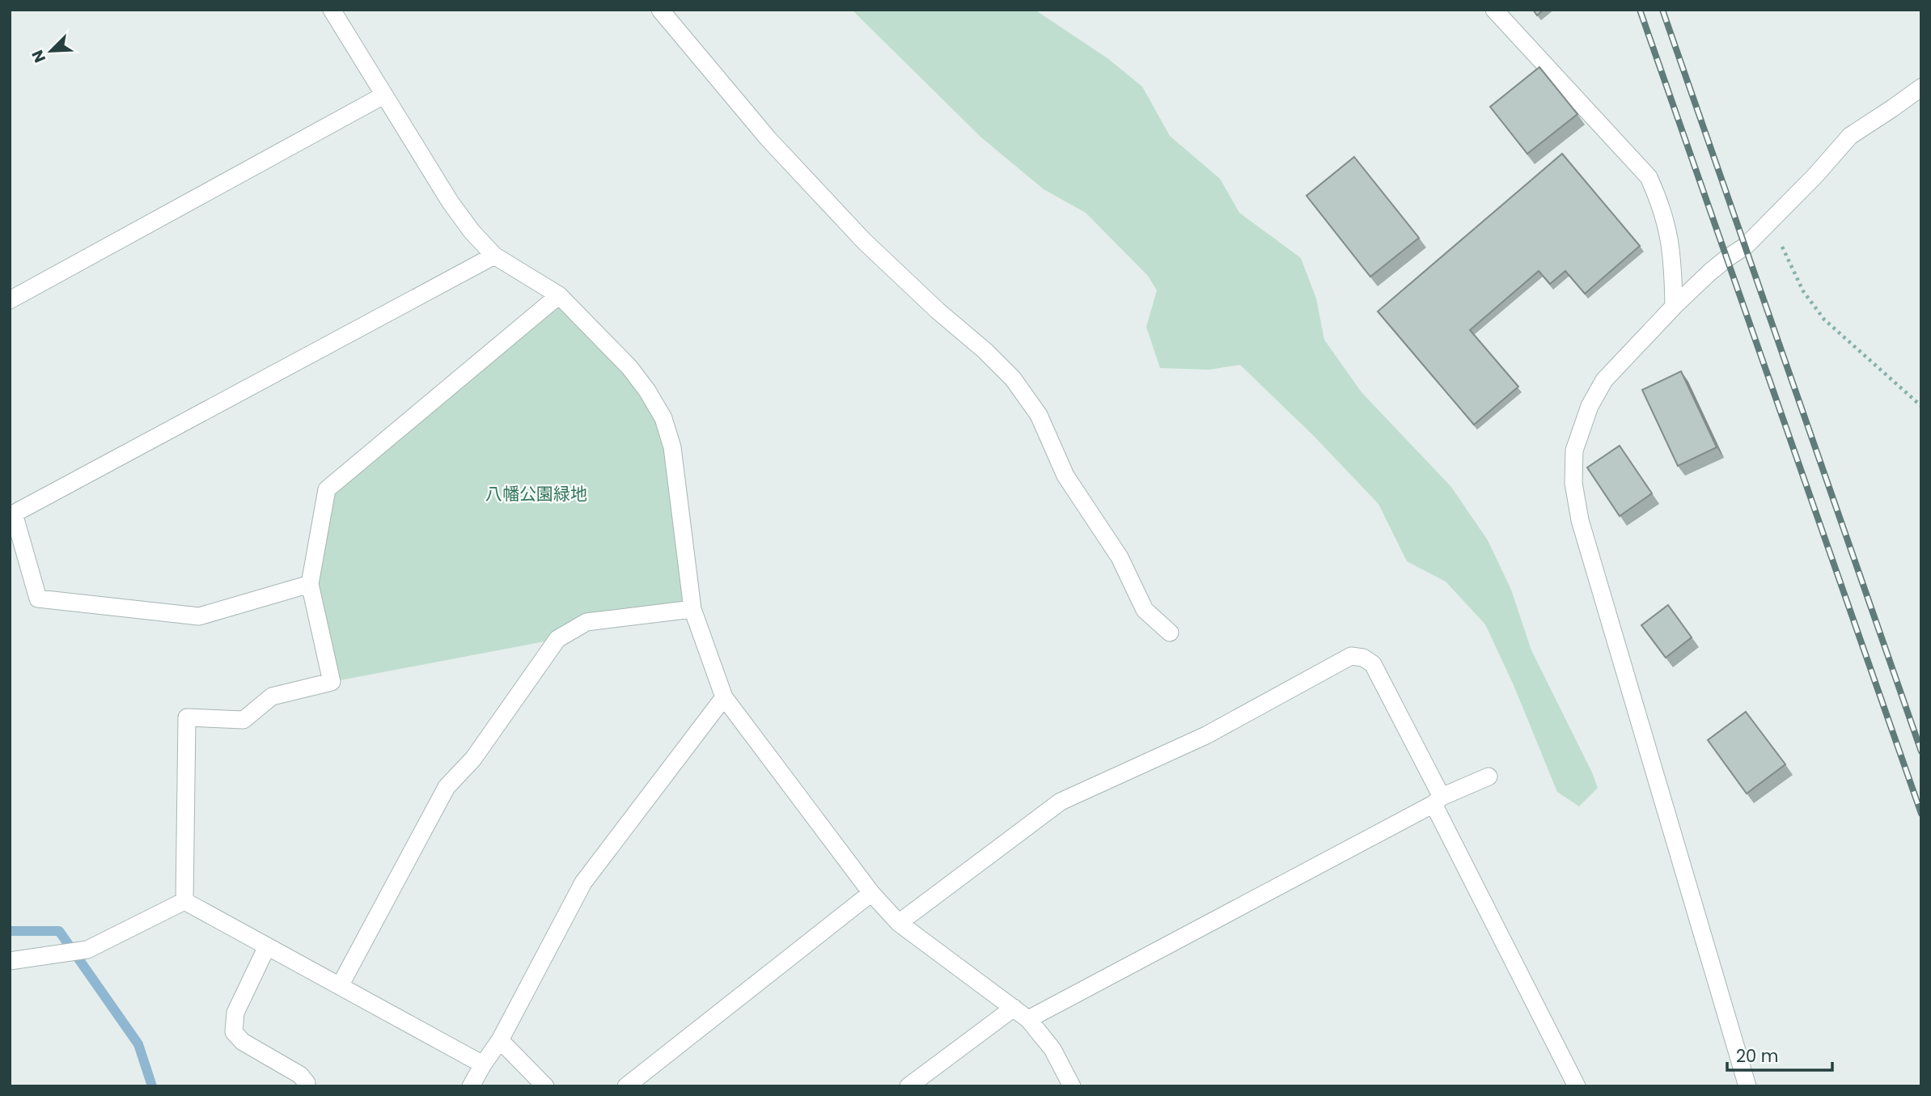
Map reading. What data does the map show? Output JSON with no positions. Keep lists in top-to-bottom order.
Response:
{
  "parks": ["八幡公園緑地"],
  "scale_bar": "20 m",
  "north": "bottom left"
}
